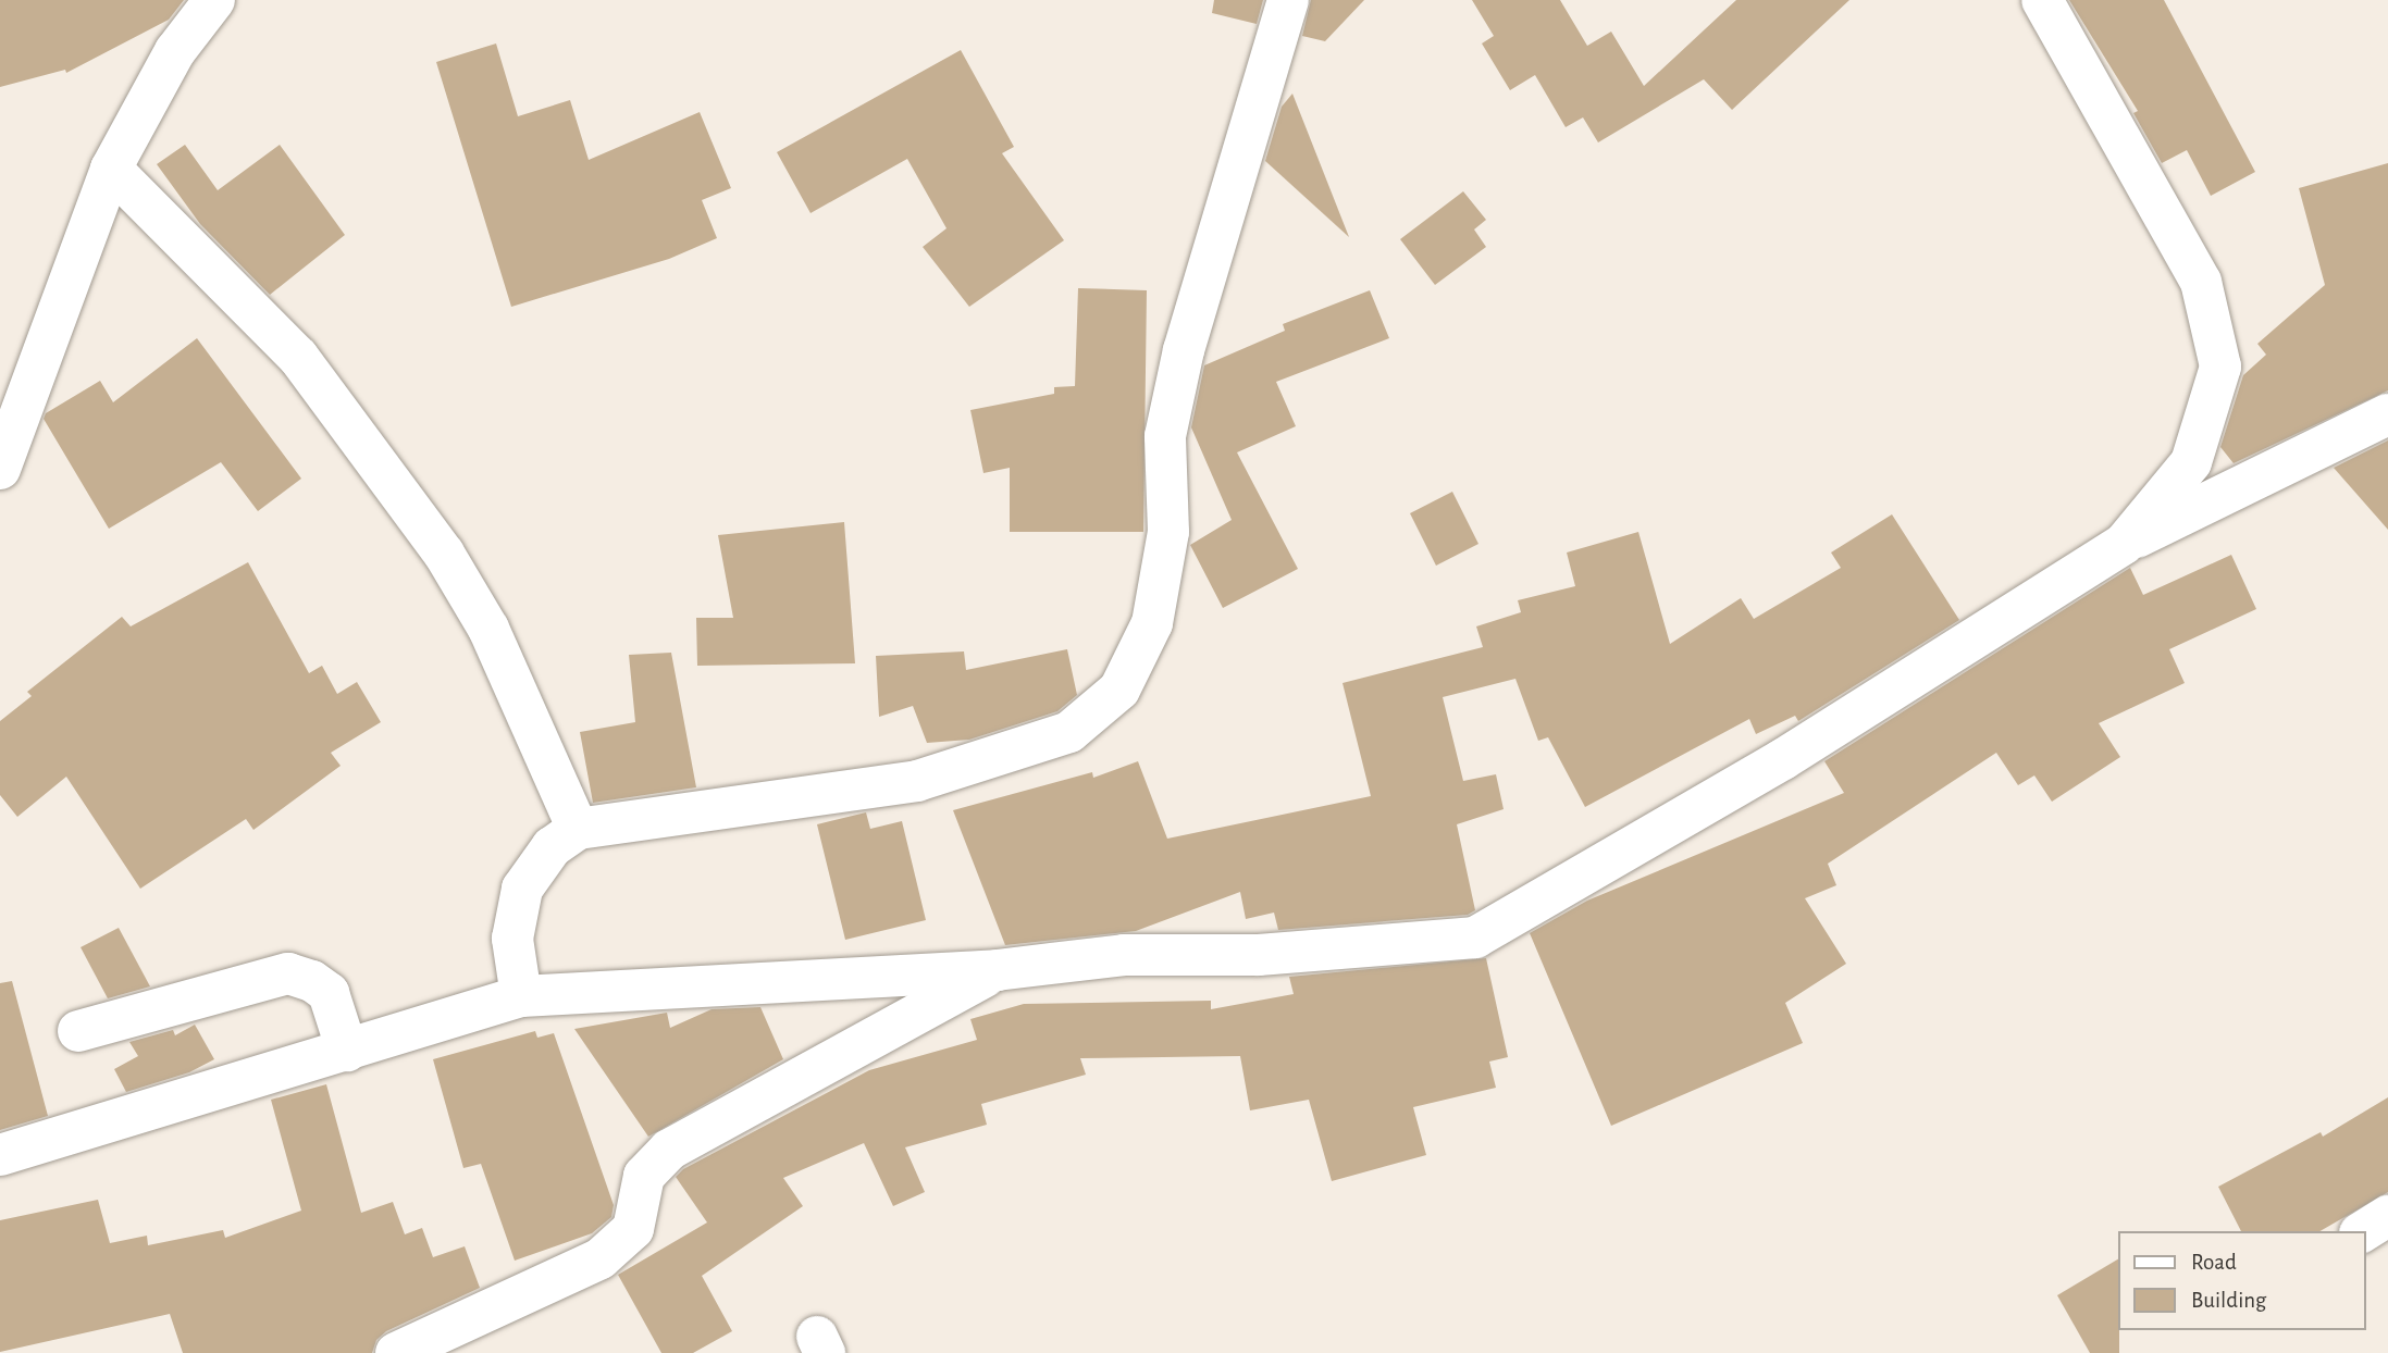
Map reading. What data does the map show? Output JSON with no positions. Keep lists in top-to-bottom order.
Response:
{
  "legend": ["Road", "Building"]
}
